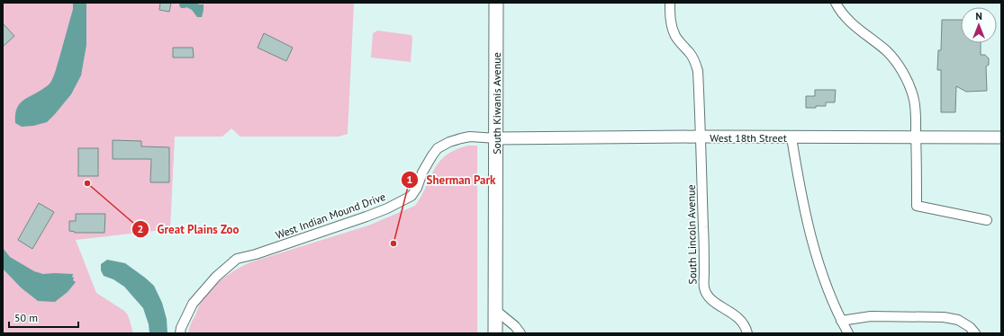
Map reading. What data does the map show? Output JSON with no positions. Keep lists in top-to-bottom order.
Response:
{
  "streets": {
    "main road": ["South Kiwanis Avenue"],
    "street": ["West 18th Street", "West Indian Mound Drive", "South Lincoln Avenue"]
  },
  "crossings": [
    ["South Kiwanis Avenue", "West 18th Street"],
    ["South Kiwanis Avenue", "West Indian Mound Drive"],
    ["West 18th Street", "West Indian Mound Drive"],
    ["West 18th Street", "South Lincoln Avenue"]
  ],
  "places": ["Great Plains Zoo", "Sherman Park"],
  "scale_bar": "50 m",
  "north": "top"
}
